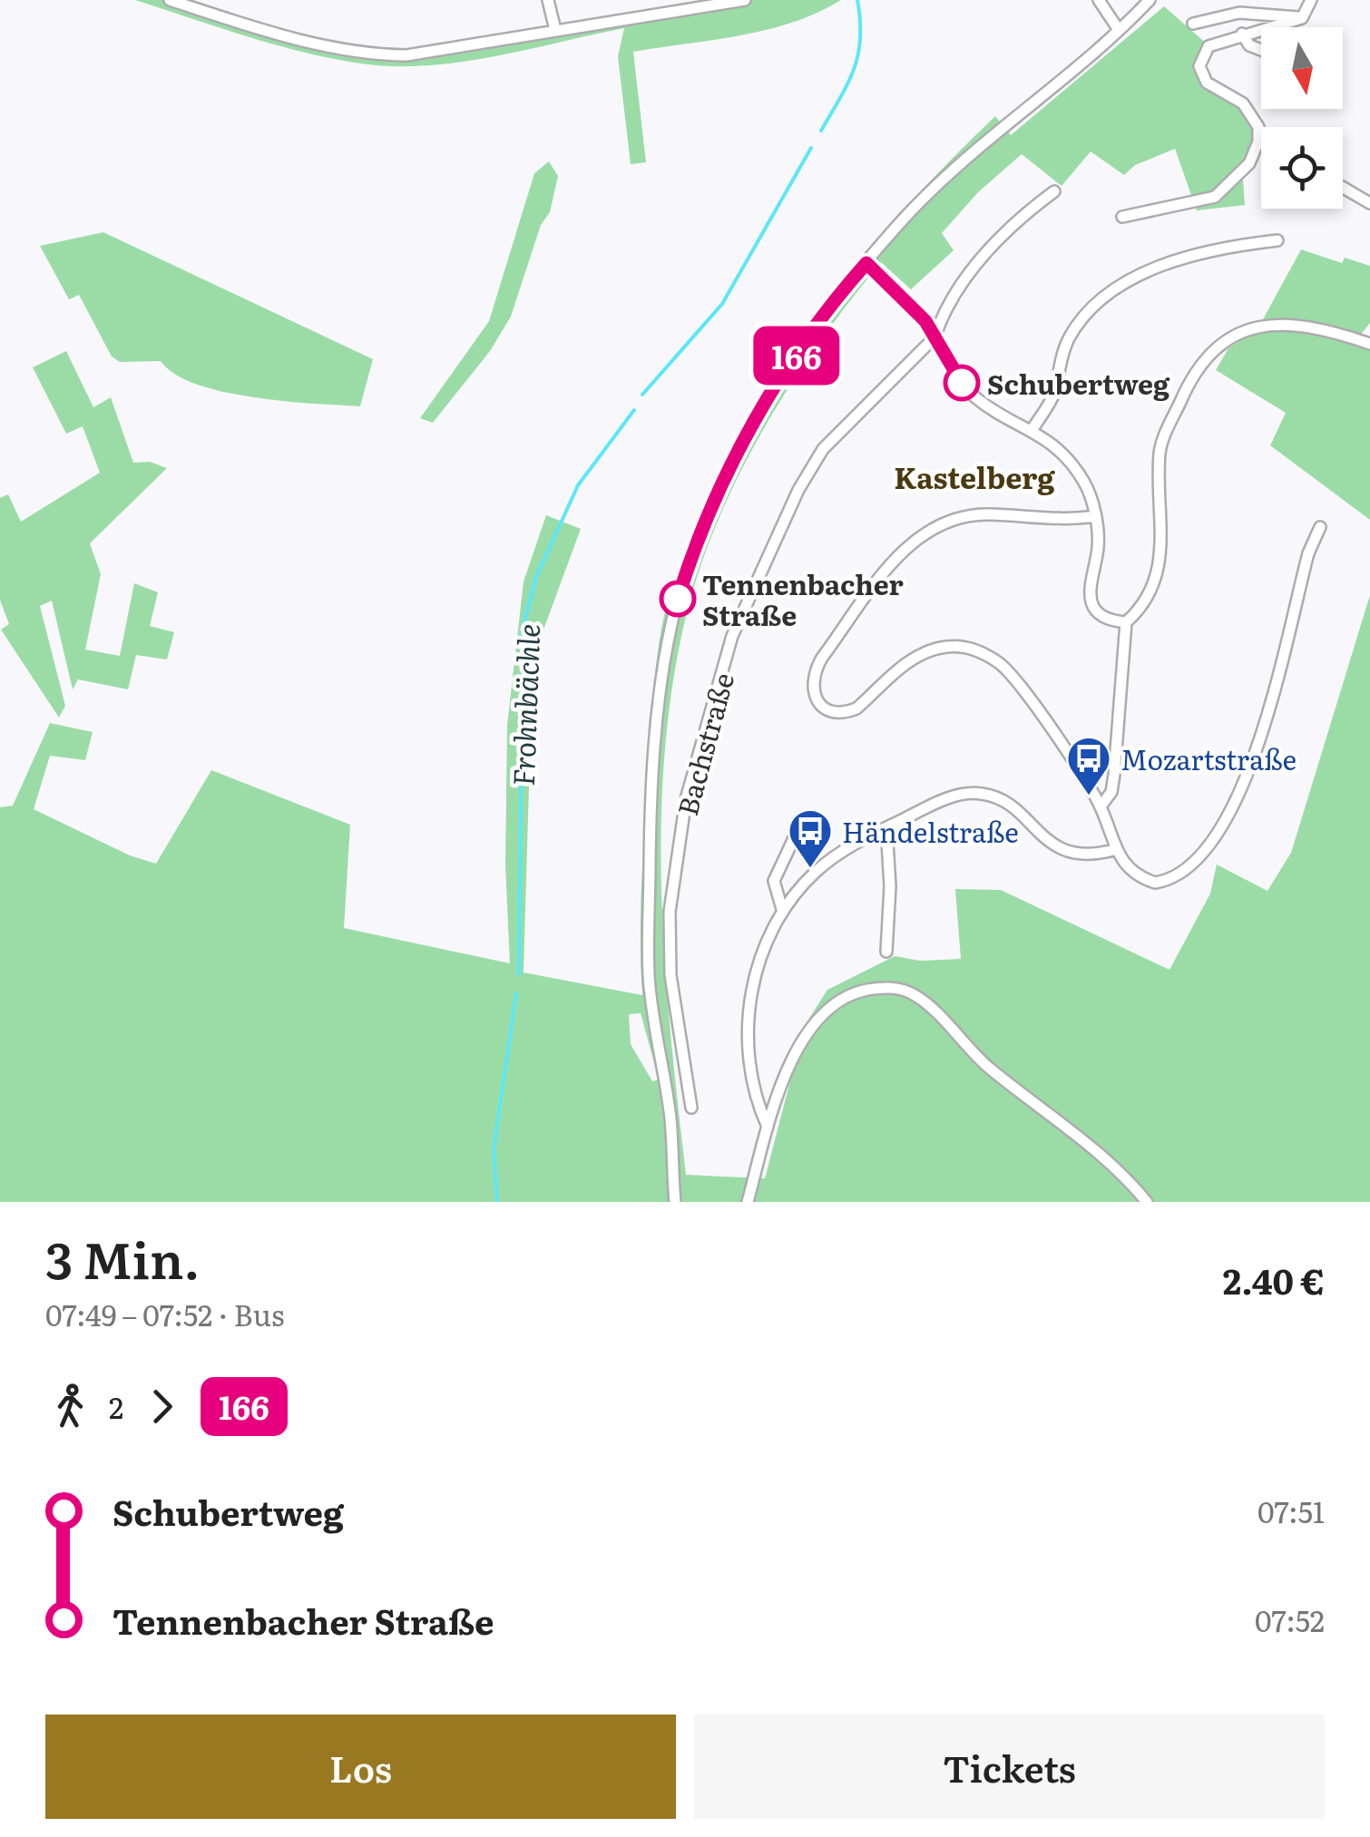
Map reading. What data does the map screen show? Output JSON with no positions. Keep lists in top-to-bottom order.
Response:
{
  "streets": {
    "street": ["Bachstraße"]
  },
  "districts": ["Kastelberg"],
  "water": ["Frohnbächle"],
  "places": {
    "other": ["Schubertweg", "Tennenbacher Straße"],
    "bus stop": ["Mozartstraße", "Händelstraße"]
  },
  "lines": ["bus line 166"],
  "north": "bottom",
  "page": {
    "on_map": "166",
    "heading": ["3 Min.", "07:49 – 07:52 · Bus", "2.40 €"],
    "legs": ["2", "166"],
    "list": [
      {
        "name": "Schubertweg",
        "value": "07:51"
      },
      {
        "name": "Tennenbacher Straße",
        "value": "07:52"
      }
    ],
    "buttons": ["Los", "Tickets"]
  }
}
